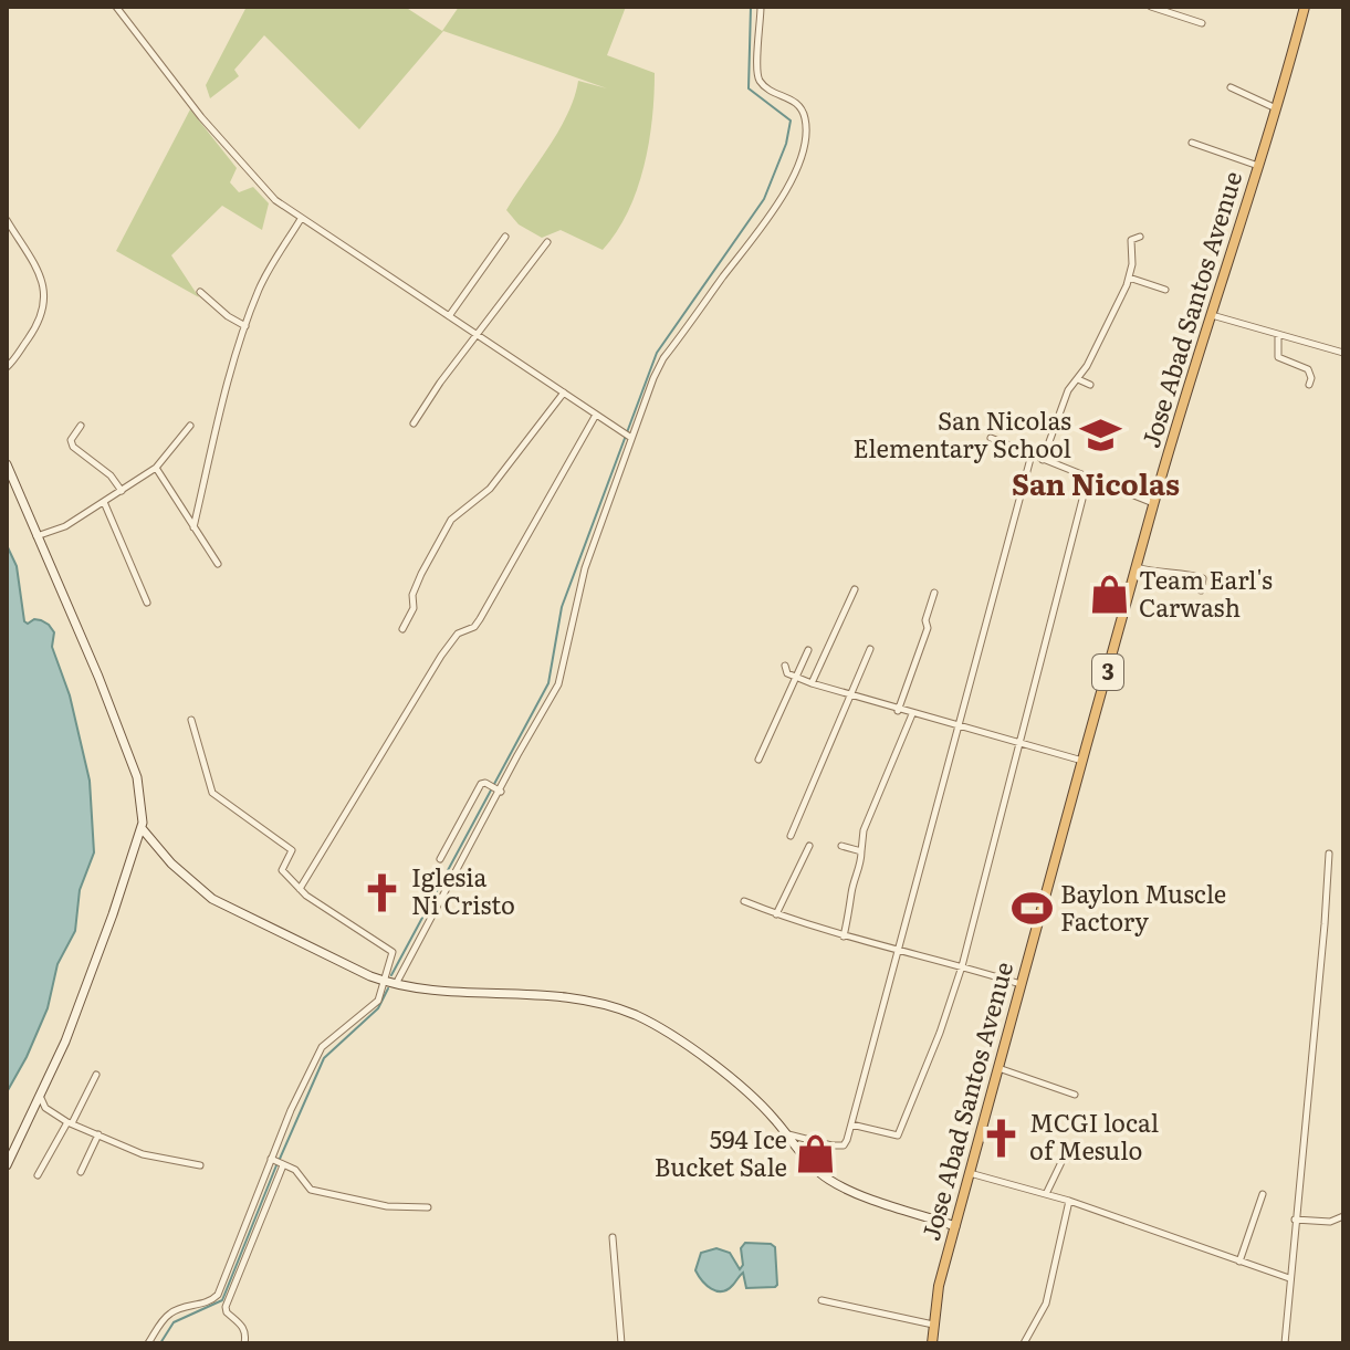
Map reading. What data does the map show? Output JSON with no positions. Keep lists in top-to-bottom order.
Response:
{
  "streets": {
    "highway": ["Jose Abad Santos Avenue", "3"]
  },
  "districts": ["San Nicolas"],
  "places": {
    "school or university": ["San Nicolas Elementary School"],
    "shop": ["Team Earl's Carwash", "594 Ice Bucket Sale"],
    "church": ["Iglesia Ni Cristo", "MCGI local of Mesulo"],
    "sports": ["Baylon Muscle Factory"]
  }
}
